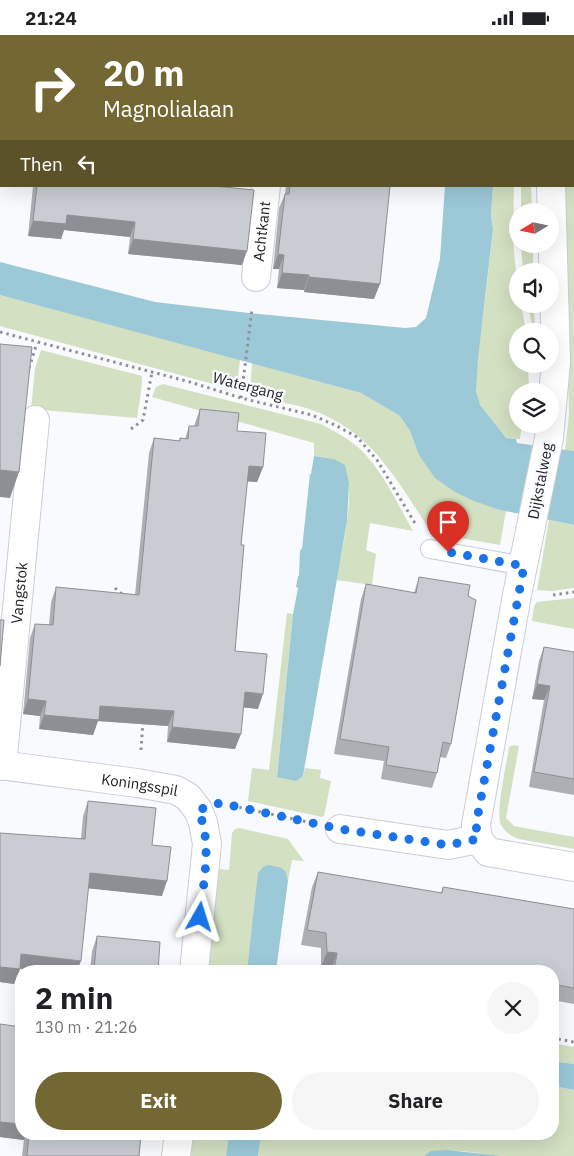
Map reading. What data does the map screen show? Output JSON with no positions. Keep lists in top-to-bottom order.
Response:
{
  "streets": {
    "street": [
      "Achtkant",
      "Dijkstalweg",
      "Vangstok",
      "Koningsspil"
    ],
    "path": ["Watergang"]
  },
  "crossings": [
    ["Vangstok", "Koningsspil"]
  ],
  "north": "left",
  "page": {
    "status": "21:24",
    "turn": ["20 m", "Magnolialaan"],
    "then": "Then",
    "heading": ["2 min", "130 m · 21:26"],
    "buttons": ["Exit", "Share"]
  }
}
